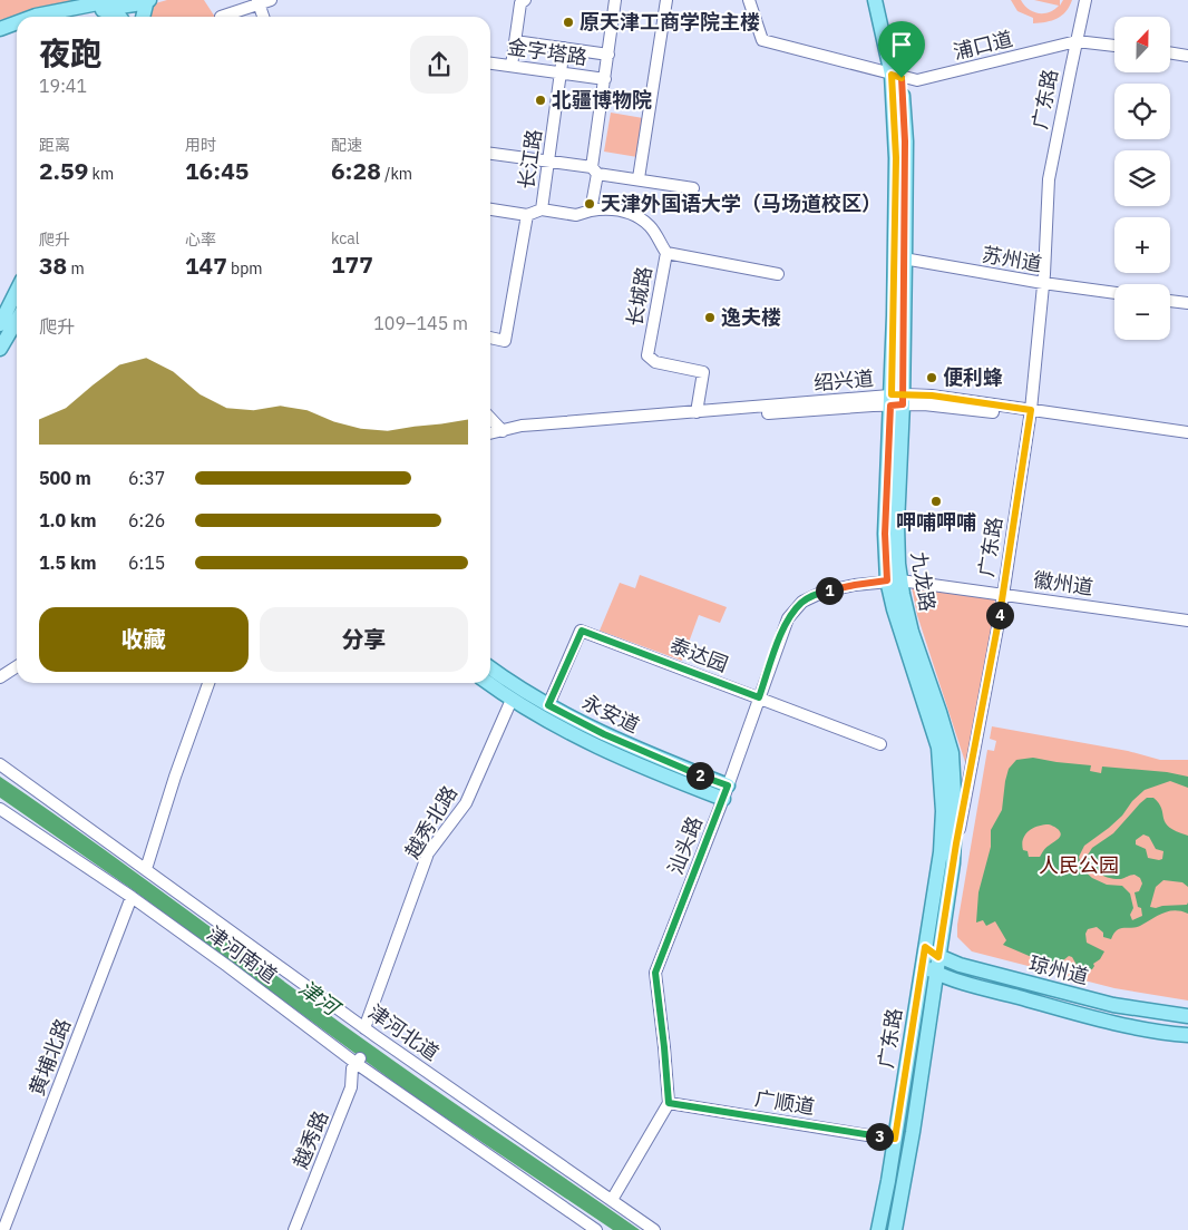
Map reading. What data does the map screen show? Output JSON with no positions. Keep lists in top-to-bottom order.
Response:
{
  "streets": {
    "main road": [
      "广东路",
      "九龙路",
      "永安道",
      "琼州道"
    ],
    "street": [
      "浦口道",
      "金字塔路",
      "长江路",
      "苏州道",
      "长城路",
      "绍兴道",
      "徽州道",
      "泰达园",
      "越秀北路",
      "汕头路",
      "津河南道",
      "津河北道",
      "黄埔北路",
      "广顺道",
      "越秀路"
    ]
  },
  "crossings": [
    ["浦口道", "广东路"],
    ["浦口道", "九龙路"],
    ["金字塔路", "长江路"],
    ["广东路", "苏州道"],
    ["广东路", "绍兴道"],
    ["广东路", "九龙路"],
    ["广东路", "徽州道"],
    ["广东路", "琼州道"],
    ["广东路", "广顺道"],
    ["长江路", "长城路"],
    ["苏州道", "九龙路"],
    ["长城路", "绍兴道"],
    ["绍兴道", "九龙路"],
    ["九龙路", "徽州道"],
    ["九龙路", "汕头路"],
    ["徽州道", "汕头路"],
    ["泰达园", "永安道"],
    ["泰达园", "汕头路"],
    ["永安道", "越秀北路"],
    ["永安道", "汕头路"],
    ["越秀北路", "津河北道"],
    ["汕头路", "广顺道"],
    ["津河南道", "黄埔北路"],
    ["津河南道", "越秀路"]
  ],
  "water": ["津河"],
  "parks": ["人民公园"],
  "places": [
    "原天津工商学院主楼",
    "北疆博物院",
    "天津外国语大学（马场道校区）",
    "逸夫楼",
    "便利蜂",
    "呷哺呷哺"
  ],
  "north": "top",
  "page": {
    "map_buttons": ["+", "−"],
    "heading": ["夜跑", "19:41"],
    "stats": [
      ["距离", "2.59 km"],
      ["用时", "16:45"],
      ["配速", "6:28 /km"],
      ["爬升", "38 m"],
      ["心率", "147 bpm"],
      ["kcal", "177"]
    ],
    "chart": ["爬升", "109–145 m"],
    "list": [
      {
        "name": "500 m",
        "note": "6:37"
      },
      {
        "name": "1.0 km",
        "note": "6:26"
      },
      {
        "name": "1.5 km",
        "note": "6:15"
      }
    ],
    "pins": [
      "1",
      "4",
      "2",
      "3"
    ],
    "buttons": ["收藏", "分享"]
  }
}
